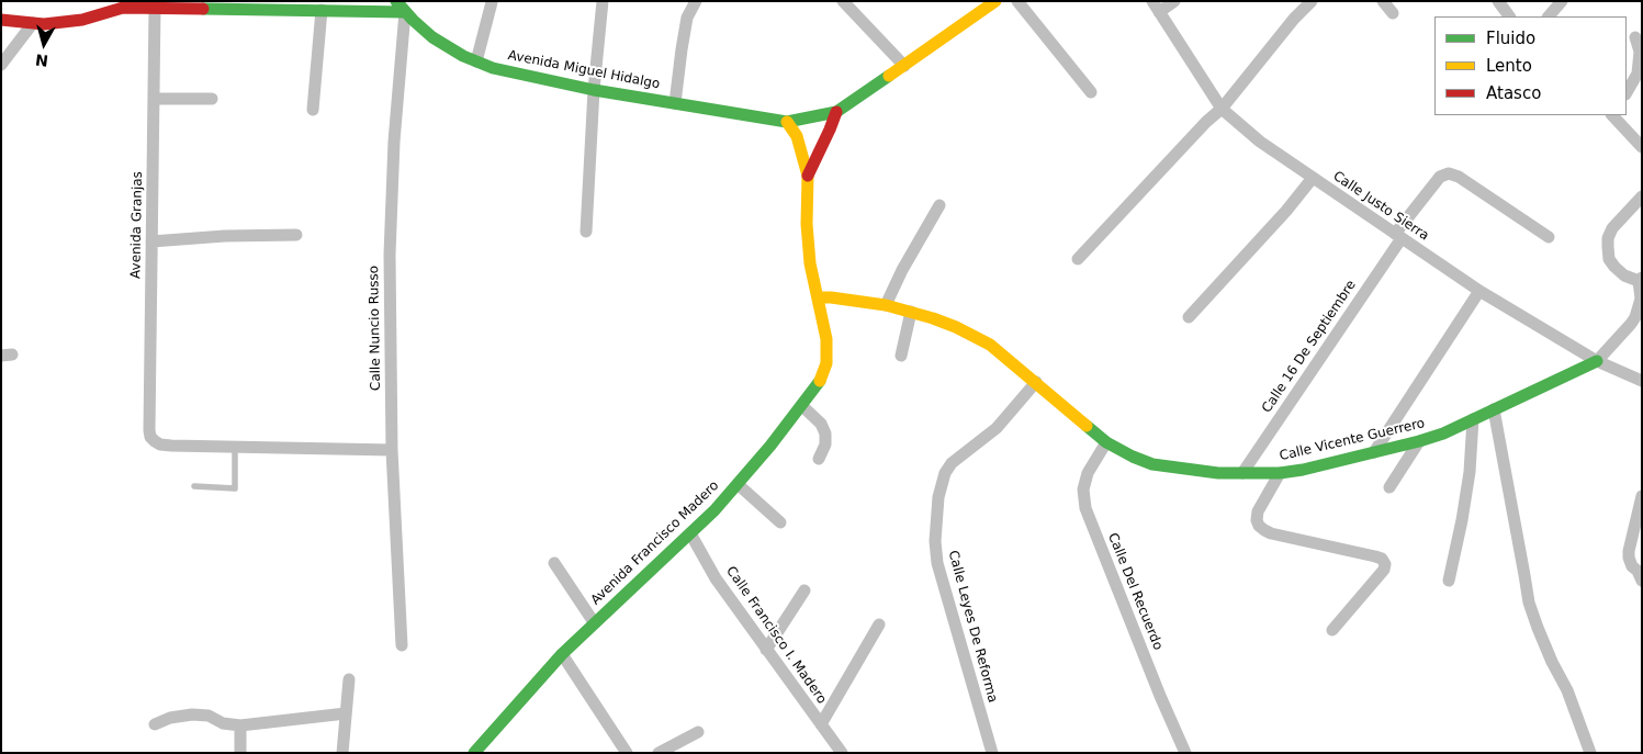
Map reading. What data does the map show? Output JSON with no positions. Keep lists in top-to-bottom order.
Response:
{
  "streets": {
    "street": [
      "Avenida Miguel Hidalgo",
      "Calle Justo Sierra",
      "Avenida Granjas",
      "Calle Nuncio Russo",
      "Calle 16 De Septiembre",
      "Calle Vicente Guerrero",
      "Avenida Francisco Madero",
      "Calle Del Recuerdo",
      "Calle Leyes De Reforma",
      "Calle Francisco I. Madero"
    ]
  },
  "crossings": [
    ["Avenida Miguel Hidalgo", "Calle Nuncio Russo"],
    ["Avenida Miguel Hidalgo", "Avenida Francisco Madero"],
    ["Calle Justo Sierra", "Calle 16 De Septiembre"],
    ["Calle Justo Sierra", "Calle Vicente Guerrero"],
    ["Calle 16 De Septiembre", "Calle Vicente Guerrero"],
    ["Calle Vicente Guerrero", "Avenida Francisco Madero"],
    ["Calle Vicente Guerrero", "Calle Del Recuerdo"],
    ["Calle Vicente Guerrero", "Calle Leyes De Reforma"],
    ["Avenida Francisco Madero", "Calle Francisco I. Madero"]
  ],
  "legend": ["Fluido", "Lento", "Atasco"],
  "north": "bottom"
}
